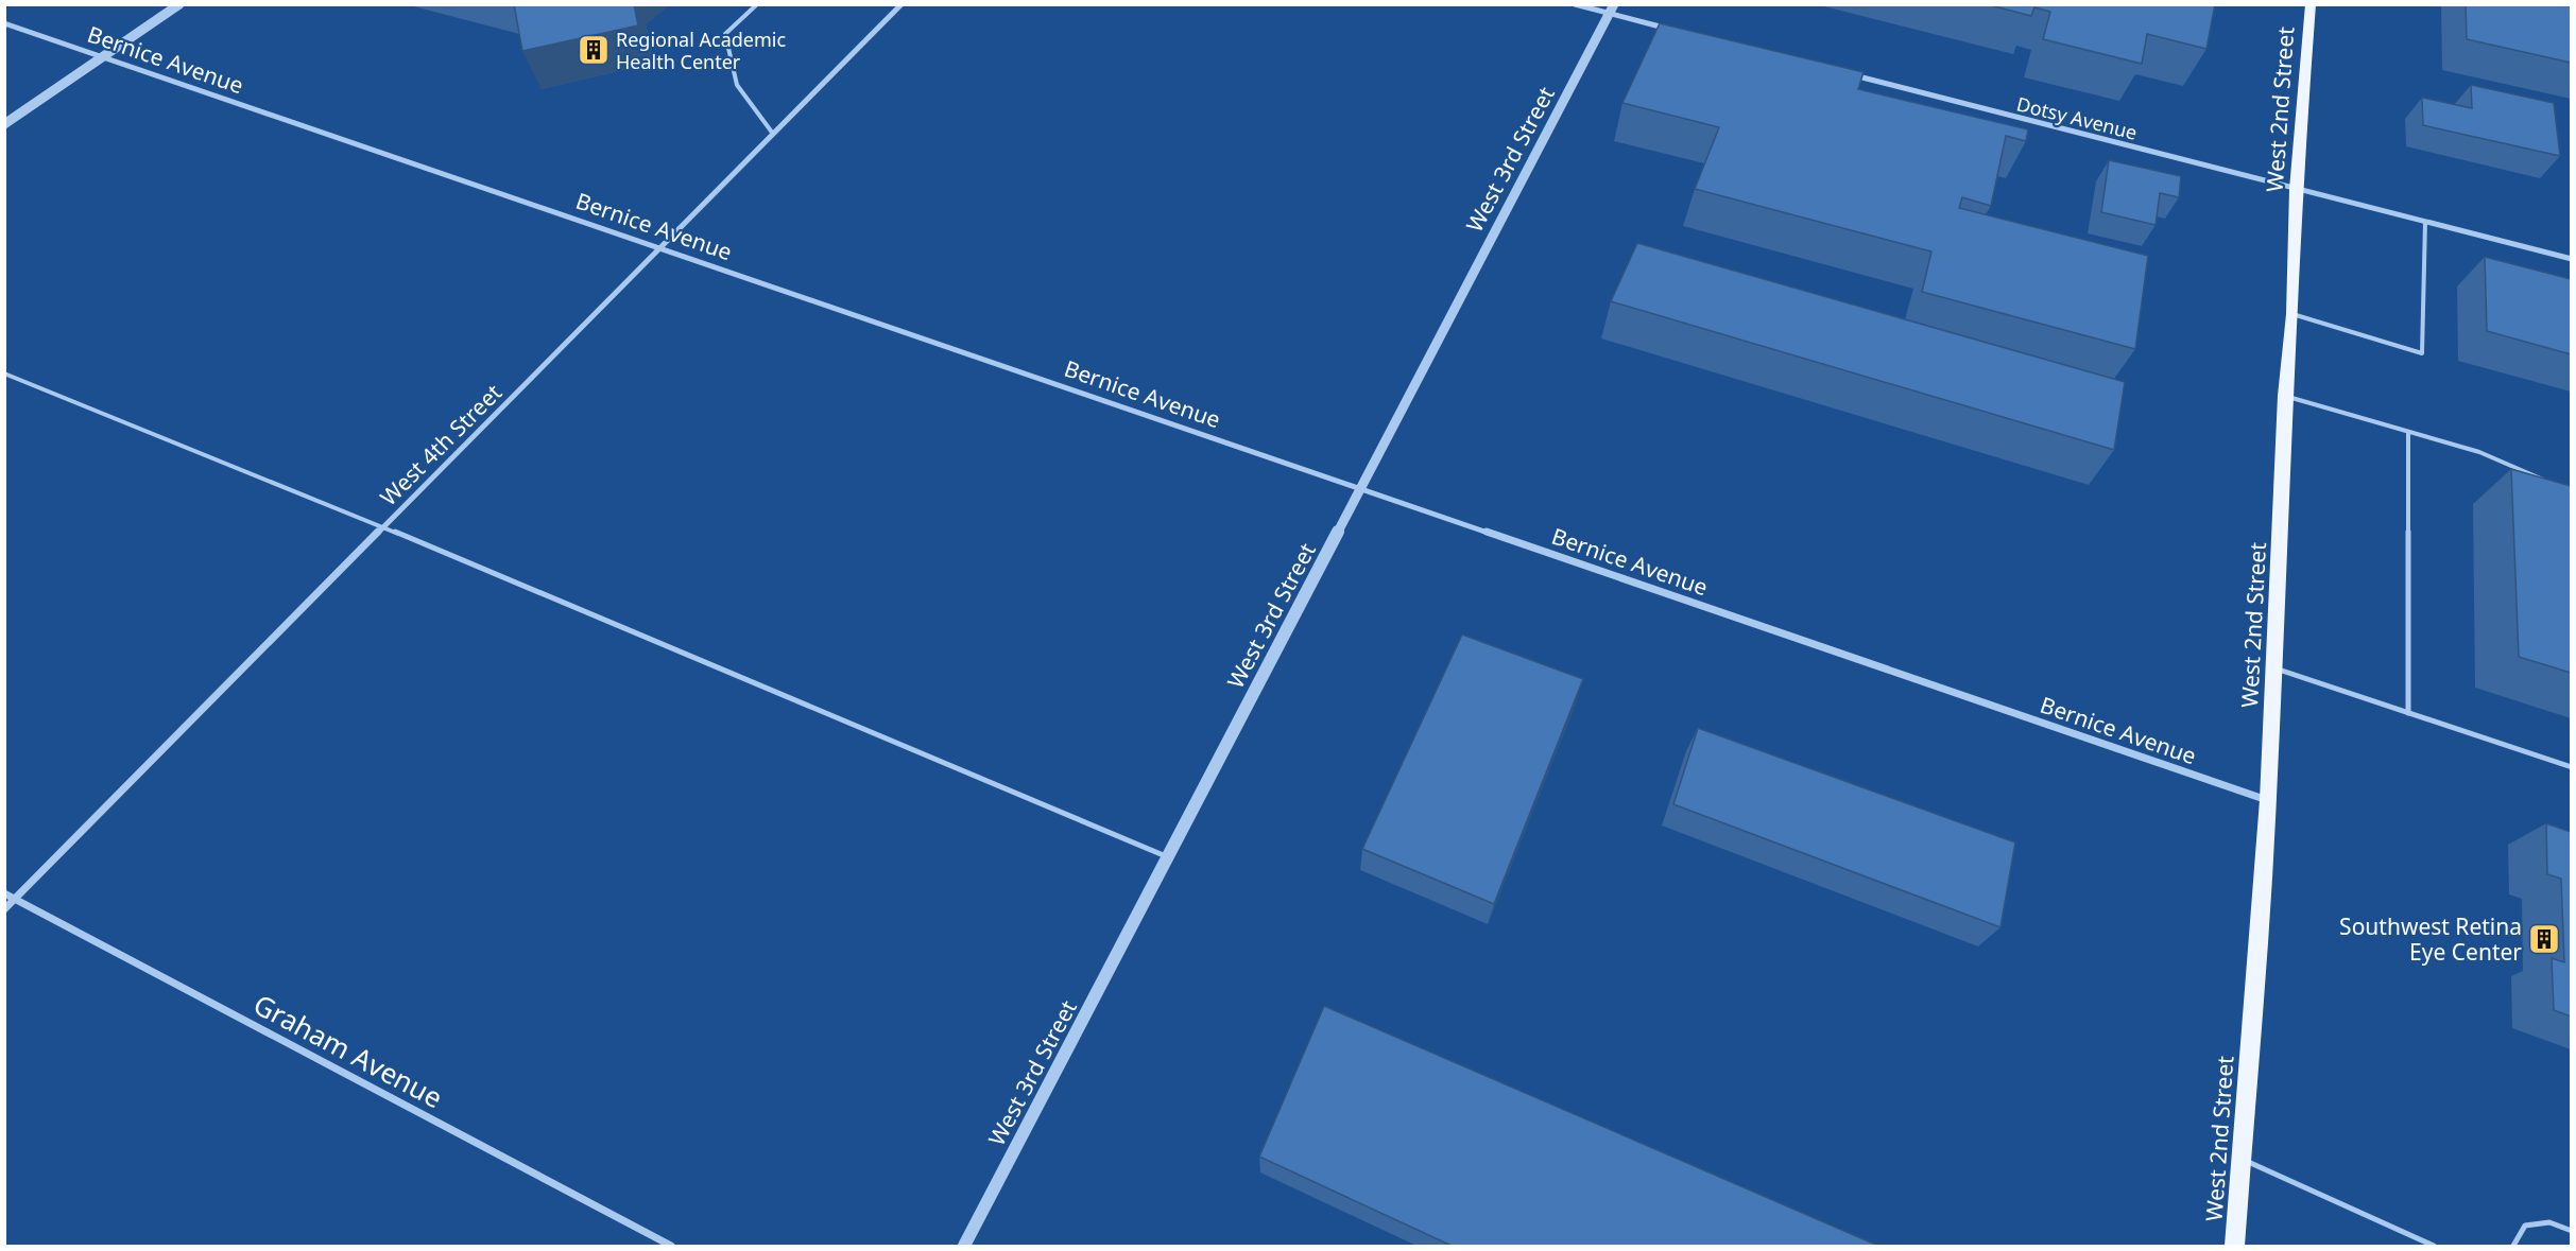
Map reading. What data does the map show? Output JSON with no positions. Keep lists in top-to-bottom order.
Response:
{
  "streets": {
    "main road": ["West 2nd Street"],
    "street": [
      "Bernice Avenue",
      "Dotsy Avenue",
      "West 3rd Street",
      "West 4th Street",
      "Graham Avenue"
    ]
  },
  "crossings": [
    ["Bernice Avenue", "West 2nd Street"],
    ["Bernice Avenue", "West 3rd Street"],
    ["Bernice Avenue", "West 4th Street"],
    ["West 2nd Street", "Dotsy Avenue"],
    ["West 4th Street", "Graham Avenue"]
  ],
  "places": {
    "building": ["Regional Academic Health Center", "Southwest Retina Eye Center"]
  }
}
